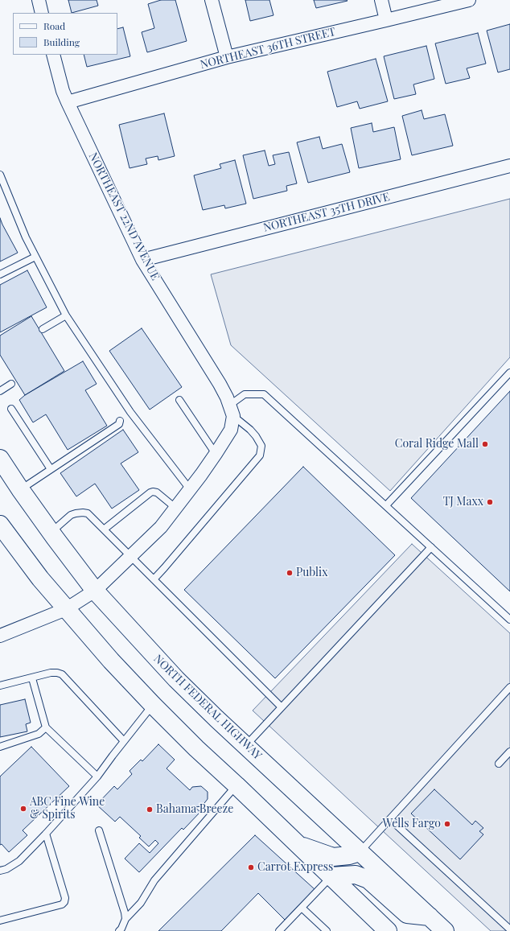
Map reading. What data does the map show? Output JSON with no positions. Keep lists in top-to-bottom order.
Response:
{
  "streets": {
    "main road": ["NORTH FEDERAL HIGHWAY"],
    "street": ["NORTHEAST 36TH STREET", "NORTHEAST 35TH DRIVE", "NORTHEAST 22ND AVENUE"]
  },
  "crossings": [
    ["NORTHEAST 36TH STREET", "NORTHEAST 22ND AVENUE"],
    ["NORTHEAST 35TH DRIVE", "NORTHEAST 22ND AVENUE"]
  ],
  "places": [
    "Coral Ridge Mall",
    "TJ Maxx",
    "Publix",
    "ABC Fine Wine & Spirits",
    "Bahama Breeze",
    "Wells Fargo",
    "Carrot Express"
  ],
  "legend": ["Road", "Building"]
}
